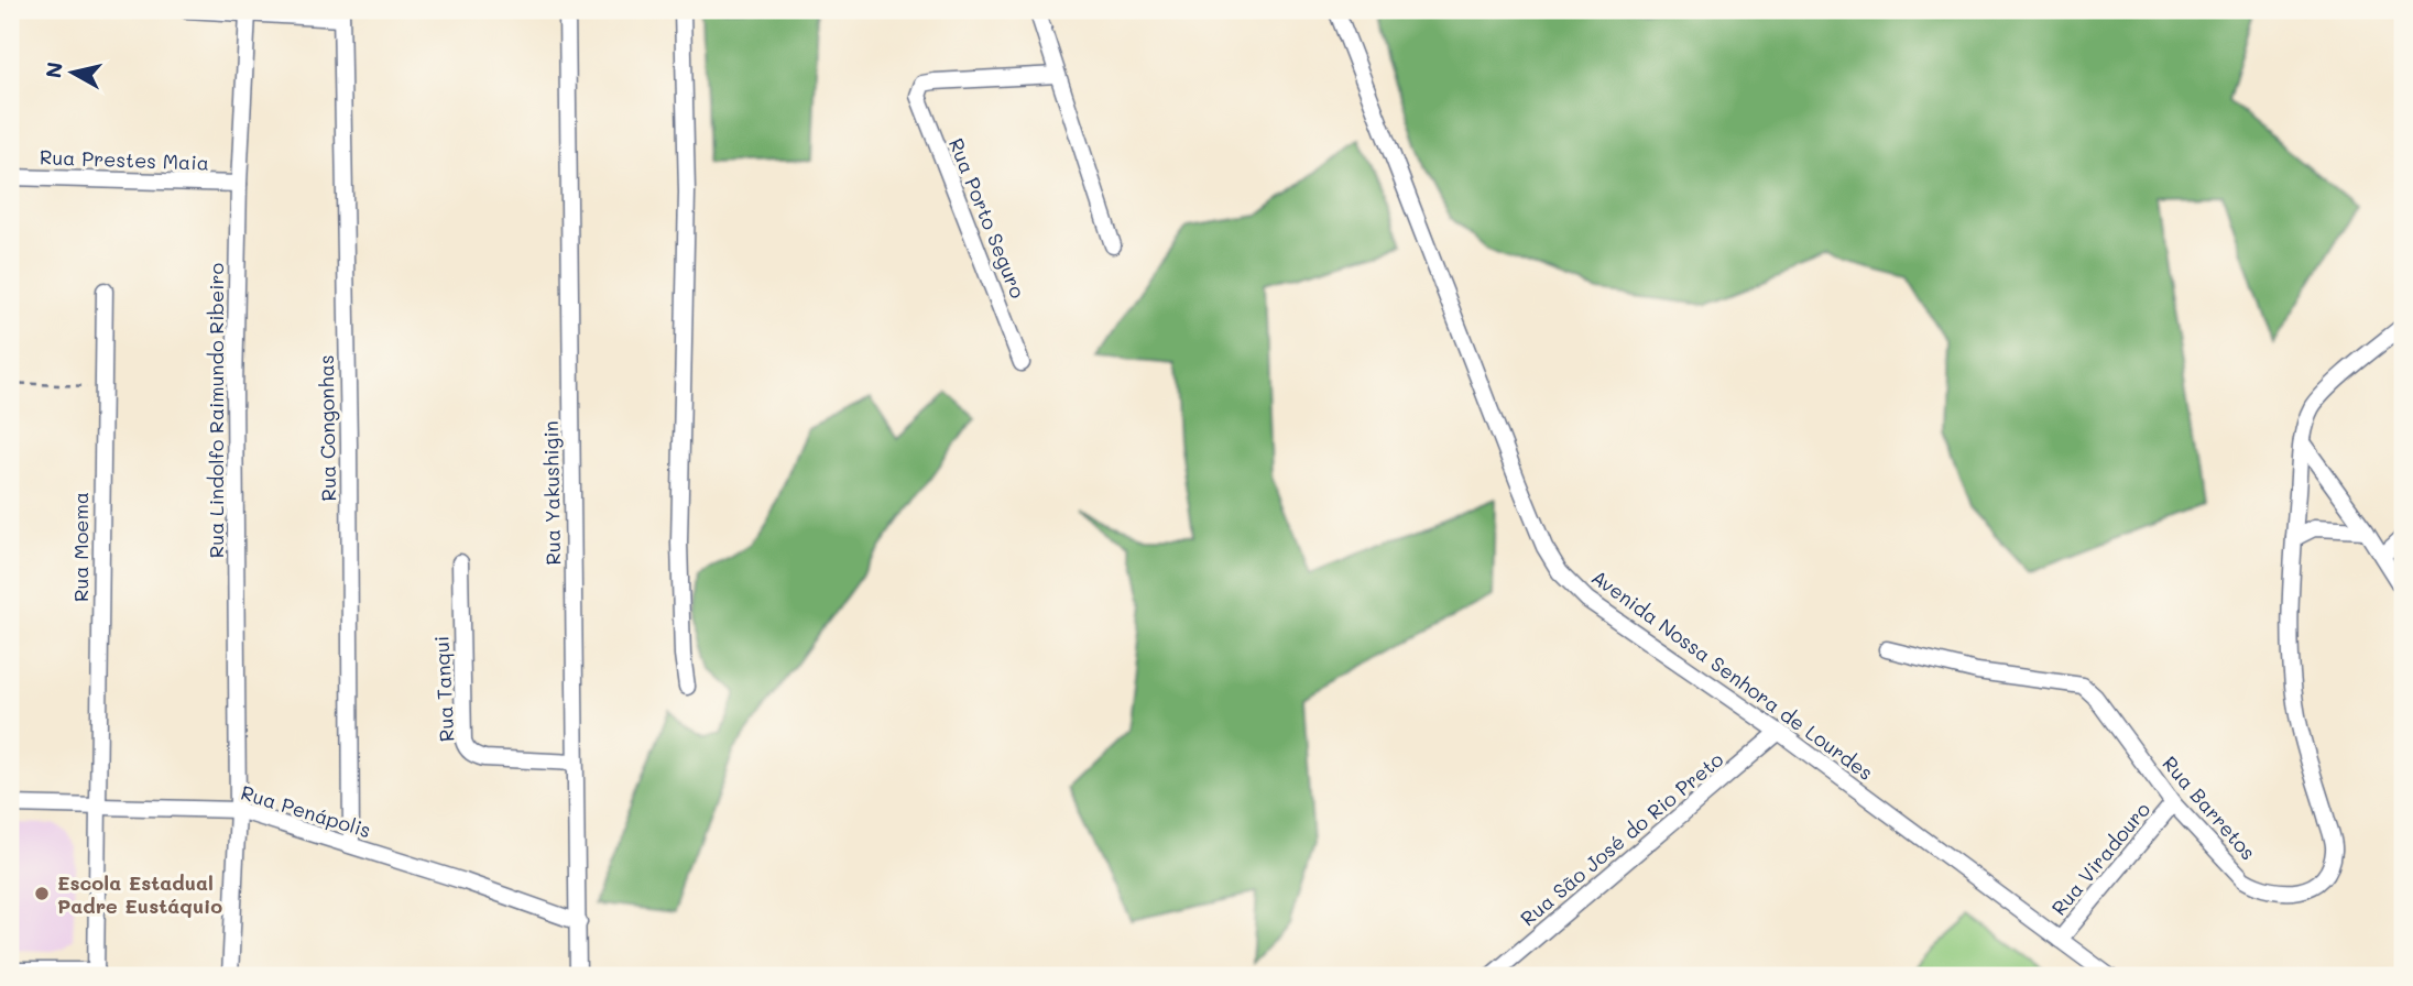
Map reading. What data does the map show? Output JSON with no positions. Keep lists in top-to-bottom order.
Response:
{
  "streets": {
    "street": [
      "Rua Prestes Maia",
      "Rua Porto Seguro",
      "Rua Lindolfo Raimundo Ribeiro",
      "Rua Congonhas",
      "Rua Yakushigin",
      "Rua Moema",
      "Avenida Nossa Senhora de Lourdes",
      "Rua Tanqui",
      "Rua Barretos",
      "Rua Penápolis",
      "Rua São José do Rio Preto",
      "Rua Viradouro"
    ]
  },
  "crossings": [
    ["Rua Prestes Maia", "Rua Lindolfo Raimundo Ribeiro"],
    ["Rua Lindolfo Raimundo Ribeiro", "Rua Penápolis"],
    ["Rua Congonhas", "Rua Penápolis"],
    ["Rua Yakushigin", "Rua Tanqui"],
    ["Rua Yakushigin", "Rua Penápolis"],
    ["Rua Moema", "Rua Penápolis"],
    ["Avenida Nossa Senhora de Lourdes", "Rua São José do Rio Preto"],
    ["Avenida Nossa Senhora de Lourdes", "Rua Viradouro"],
    ["Rua Barretos", "Rua Viradouro"]
  ],
  "places": ["Escola Estadual Padre Eustáquio"],
  "north": "left"
}
